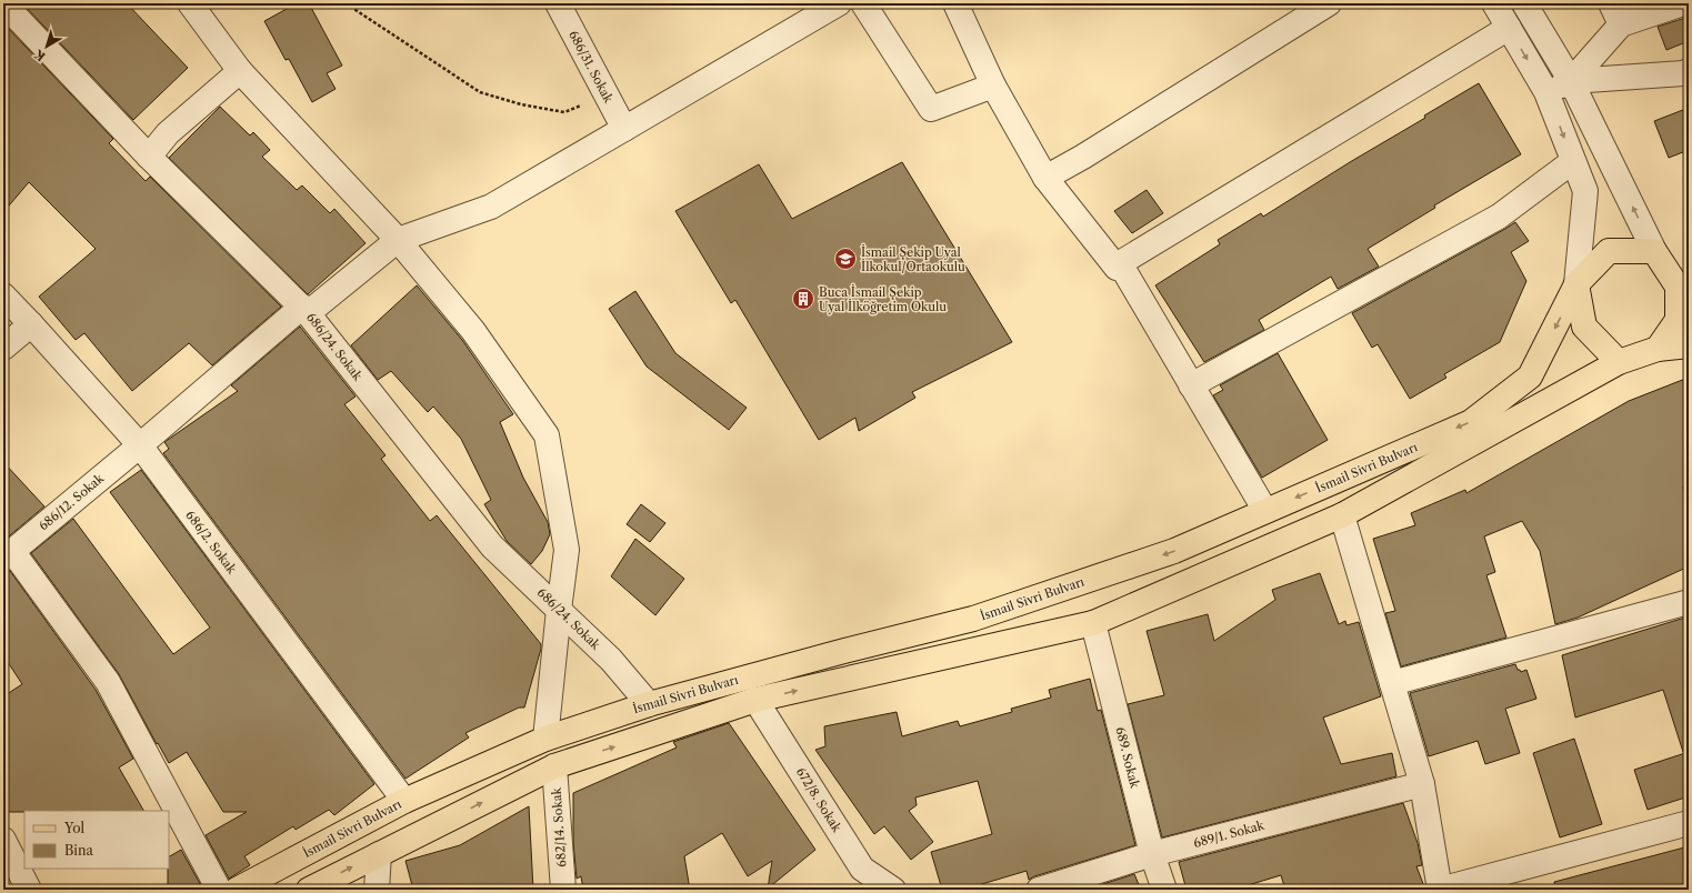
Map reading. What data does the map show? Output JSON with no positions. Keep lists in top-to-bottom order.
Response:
{
  "streets": {
    "main road": ["İsmail Sivri Bulvarı"],
    "street": [
      "686/31. Sokak",
      "686/24. Sokak",
      "686/12. Sokak",
      "686/2. Sokak",
      "689. Sokak",
      "672/8. Sokak",
      "682/14. Sokak",
      "689/1. Sokak"
    ]
  },
  "crossings": [
    ["686/31. Sokak", "686/12. Sokak"],
    ["686/24. Sokak", "İsmail Sivri Bulvarı"],
    ["686/24. Sokak", "686/12. Sokak"],
    ["İsmail Sivri Bulvarı", "686/2. Sokak"],
    ["İsmail Sivri Bulvarı", "689. Sokak"],
    ["İsmail Sivri Bulvarı", "672/8. Sokak"],
    ["İsmail Sivri Bulvarı", "682/14. Sokak"],
    ["686/12. Sokak", "686/2. Sokak"],
    ["689. Sokak", "689/1. Sokak"]
  ],
  "places": {
    "school or university": ["İsmail Şekip Uyal İlkokul/Ortaokulu"],
    "building": ["Buca İsmail Şekip Uyal İlköğretim Okulu"]
  },
  "legend": ["Yol", "Bina"],
  "north": "bottom left"
}
